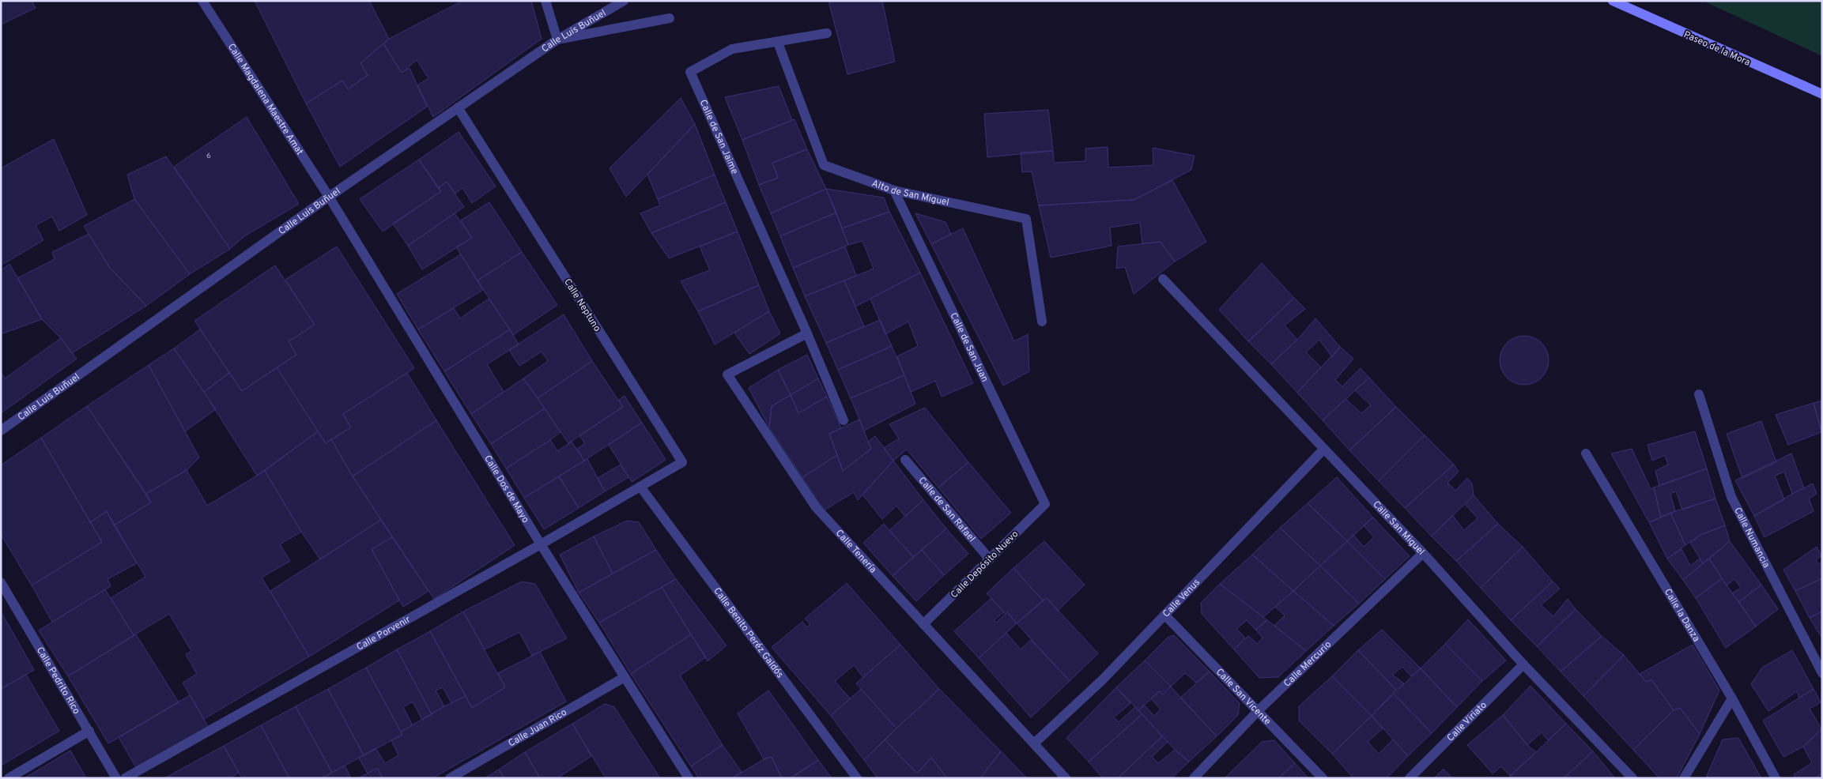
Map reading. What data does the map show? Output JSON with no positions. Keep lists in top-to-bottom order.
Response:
{
  "streets": {
    "street": [
      "Calle Luis Buñuel",
      "Paseo de la Mora",
      "Calle Magdalena Maestre Amat",
      "Calle de San Jaime",
      "Alto de San Miguel",
      "Calle Neptuno",
      "Calle de San Juan",
      "Calle Dos de Mayo",
      "Calle de San Rafael",
      "Calle San Miguel",
      "Calle Numancia",
      "Calle Tenería",
      "Calle Depósito Nuevo",
      "Calle Venus",
      "Calle la Danza",
      "Calle Benito Peréz Galdós",
      "Calle Porvenir",
      "Calle Mercurio",
      "Calle Pedrito Rico",
      "Calle San Vicente",
      "Calle Viriato",
      "Calle Juan Rico"
    ]
  },
  "crossings": [
    ["Calle Luis Buñuel", "Calle Magdalena Maestre Amat"],
    ["Calle Luis Buñuel", "Calle Neptuno"],
    ["Calle Luis Buñuel", "Calle Dos de Mayo"],
    ["Calle Magdalena Maestre Amat", "Calle Dos de Mayo"],
    ["Calle de San Jaime", "Alto de San Miguel"],
    ["Calle de San Jaime", "Calle Tenería"],
    ["Alto de San Miguel", "Calle de San Juan"],
    ["Calle Neptuno", "Calle Benito Peréz Galdós"],
    ["Calle Neptuno", "Calle Porvenir"],
    ["Calle de San Juan", "Calle Depósito Nuevo"],
    ["Calle Dos de Mayo", "Calle Porvenir"],
    ["Calle Dos de Mayo", "Calle Juan Rico"],
    ["Calle de San Rafael", "Calle Depósito Nuevo"],
    ["Calle San Miguel", "Calle Venus"],
    ["Calle San Miguel", "Calle Mercurio"],
    ["Calle San Miguel", "Calle Viriato"],
    ["Calle Tenería", "Calle Depósito Nuevo"],
    ["Calle Tenería", "Calle Venus"],
    ["Calle Venus", "Calle San Vicente"],
    ["Calle Benito Peréz Galdós", "Calle Porvenir"],
    ["Calle Mercurio", "Calle San Vicente"]
  ],
  "house_numbers": ["6"]
}
